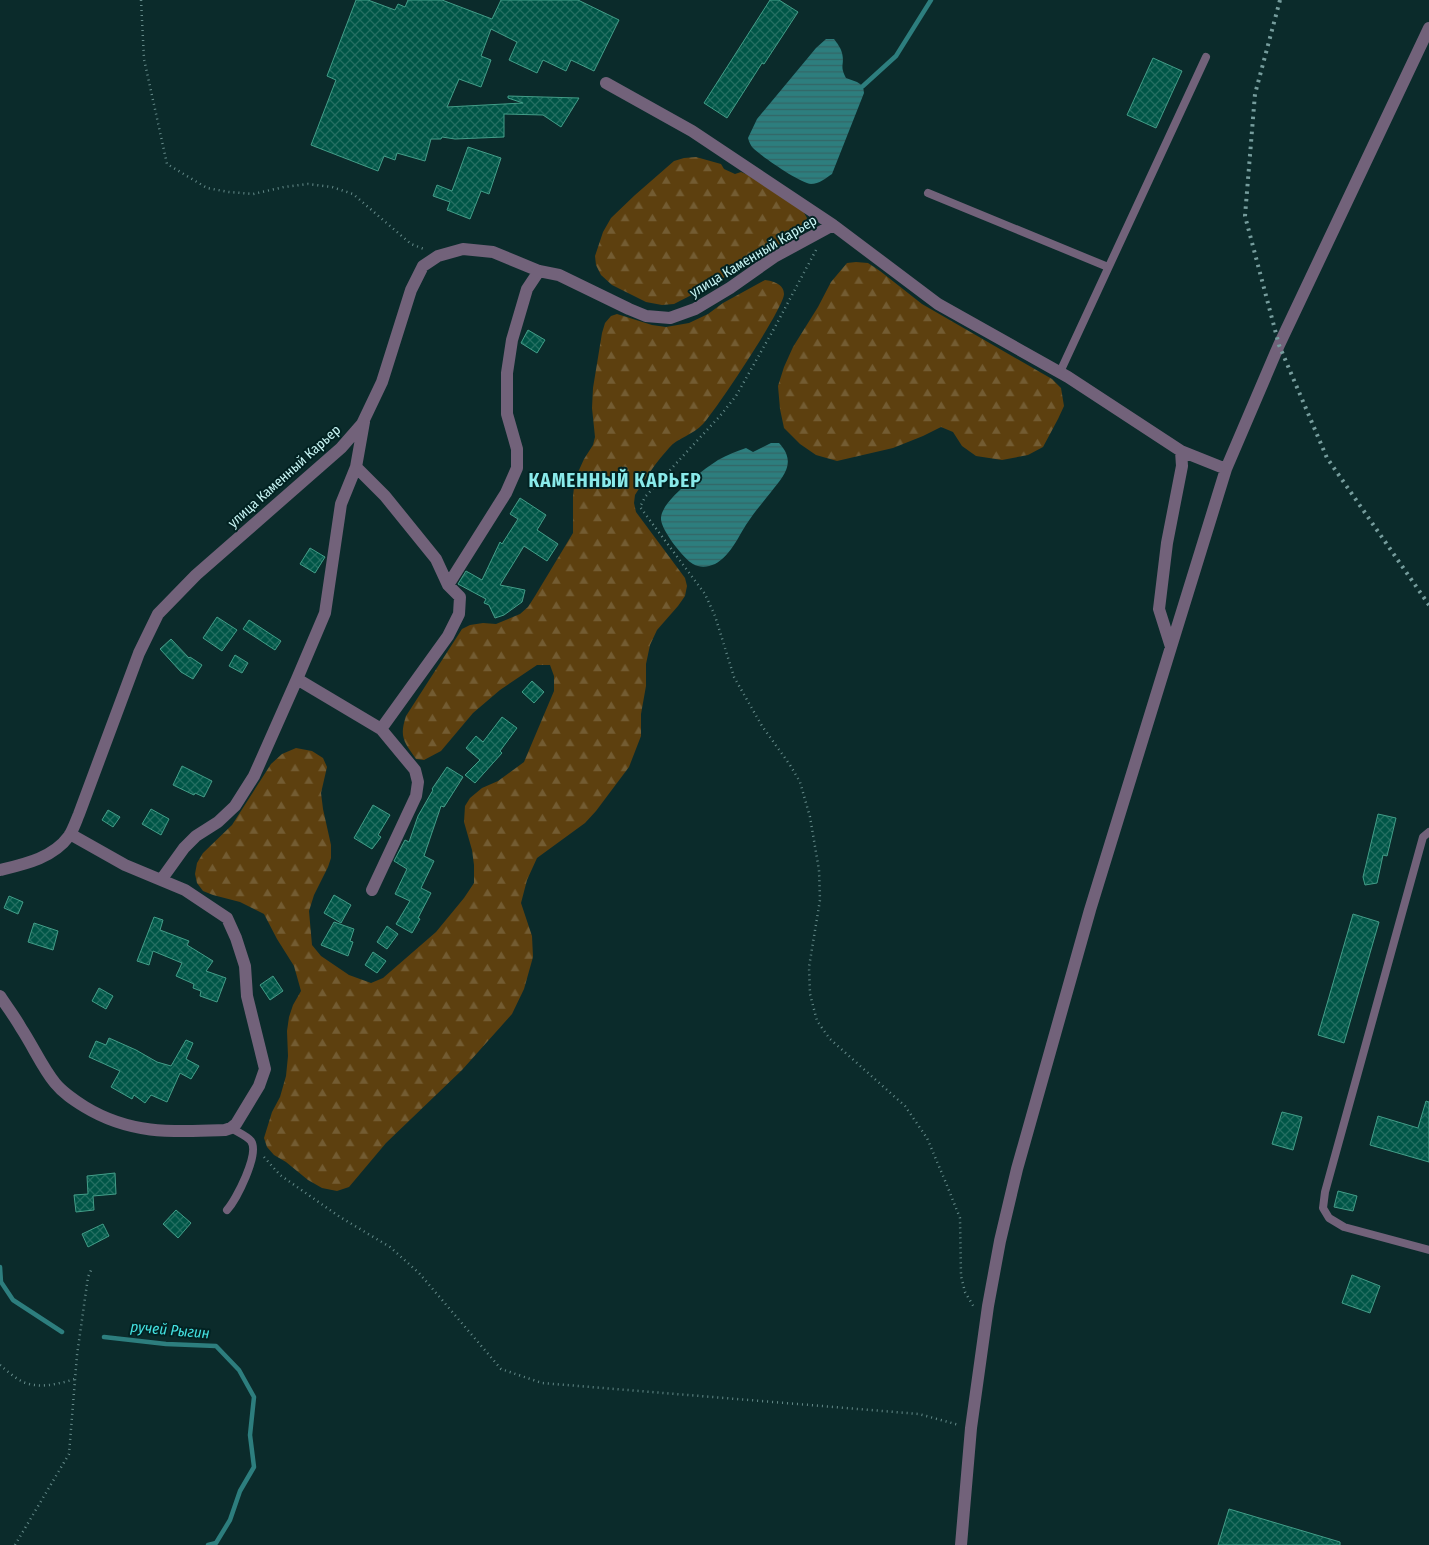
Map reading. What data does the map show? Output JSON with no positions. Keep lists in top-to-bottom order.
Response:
{
  "streets": {
    "street": ["улица Каменный Карьер"]
  },
  "districts": ["КАМЕННЫЙ КАРЬЕР"],
  "water": ["ручей Рыгин"]
}
